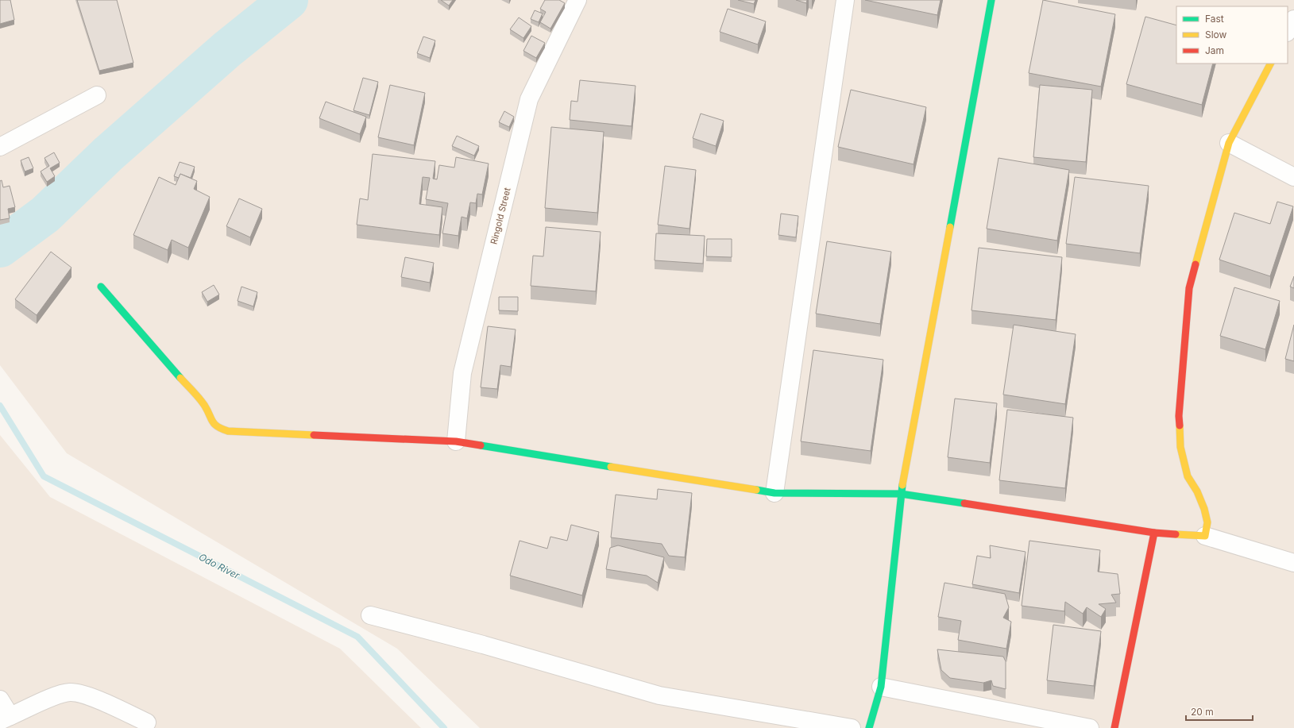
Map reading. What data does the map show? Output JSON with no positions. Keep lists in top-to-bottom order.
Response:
{
  "streets": {
    "street": ["Ringold Street"]
  },
  "water": ["Odo River"],
  "legend": ["Fast", "Slow", "Jam"],
  "scale_bar": "20 m"
}
